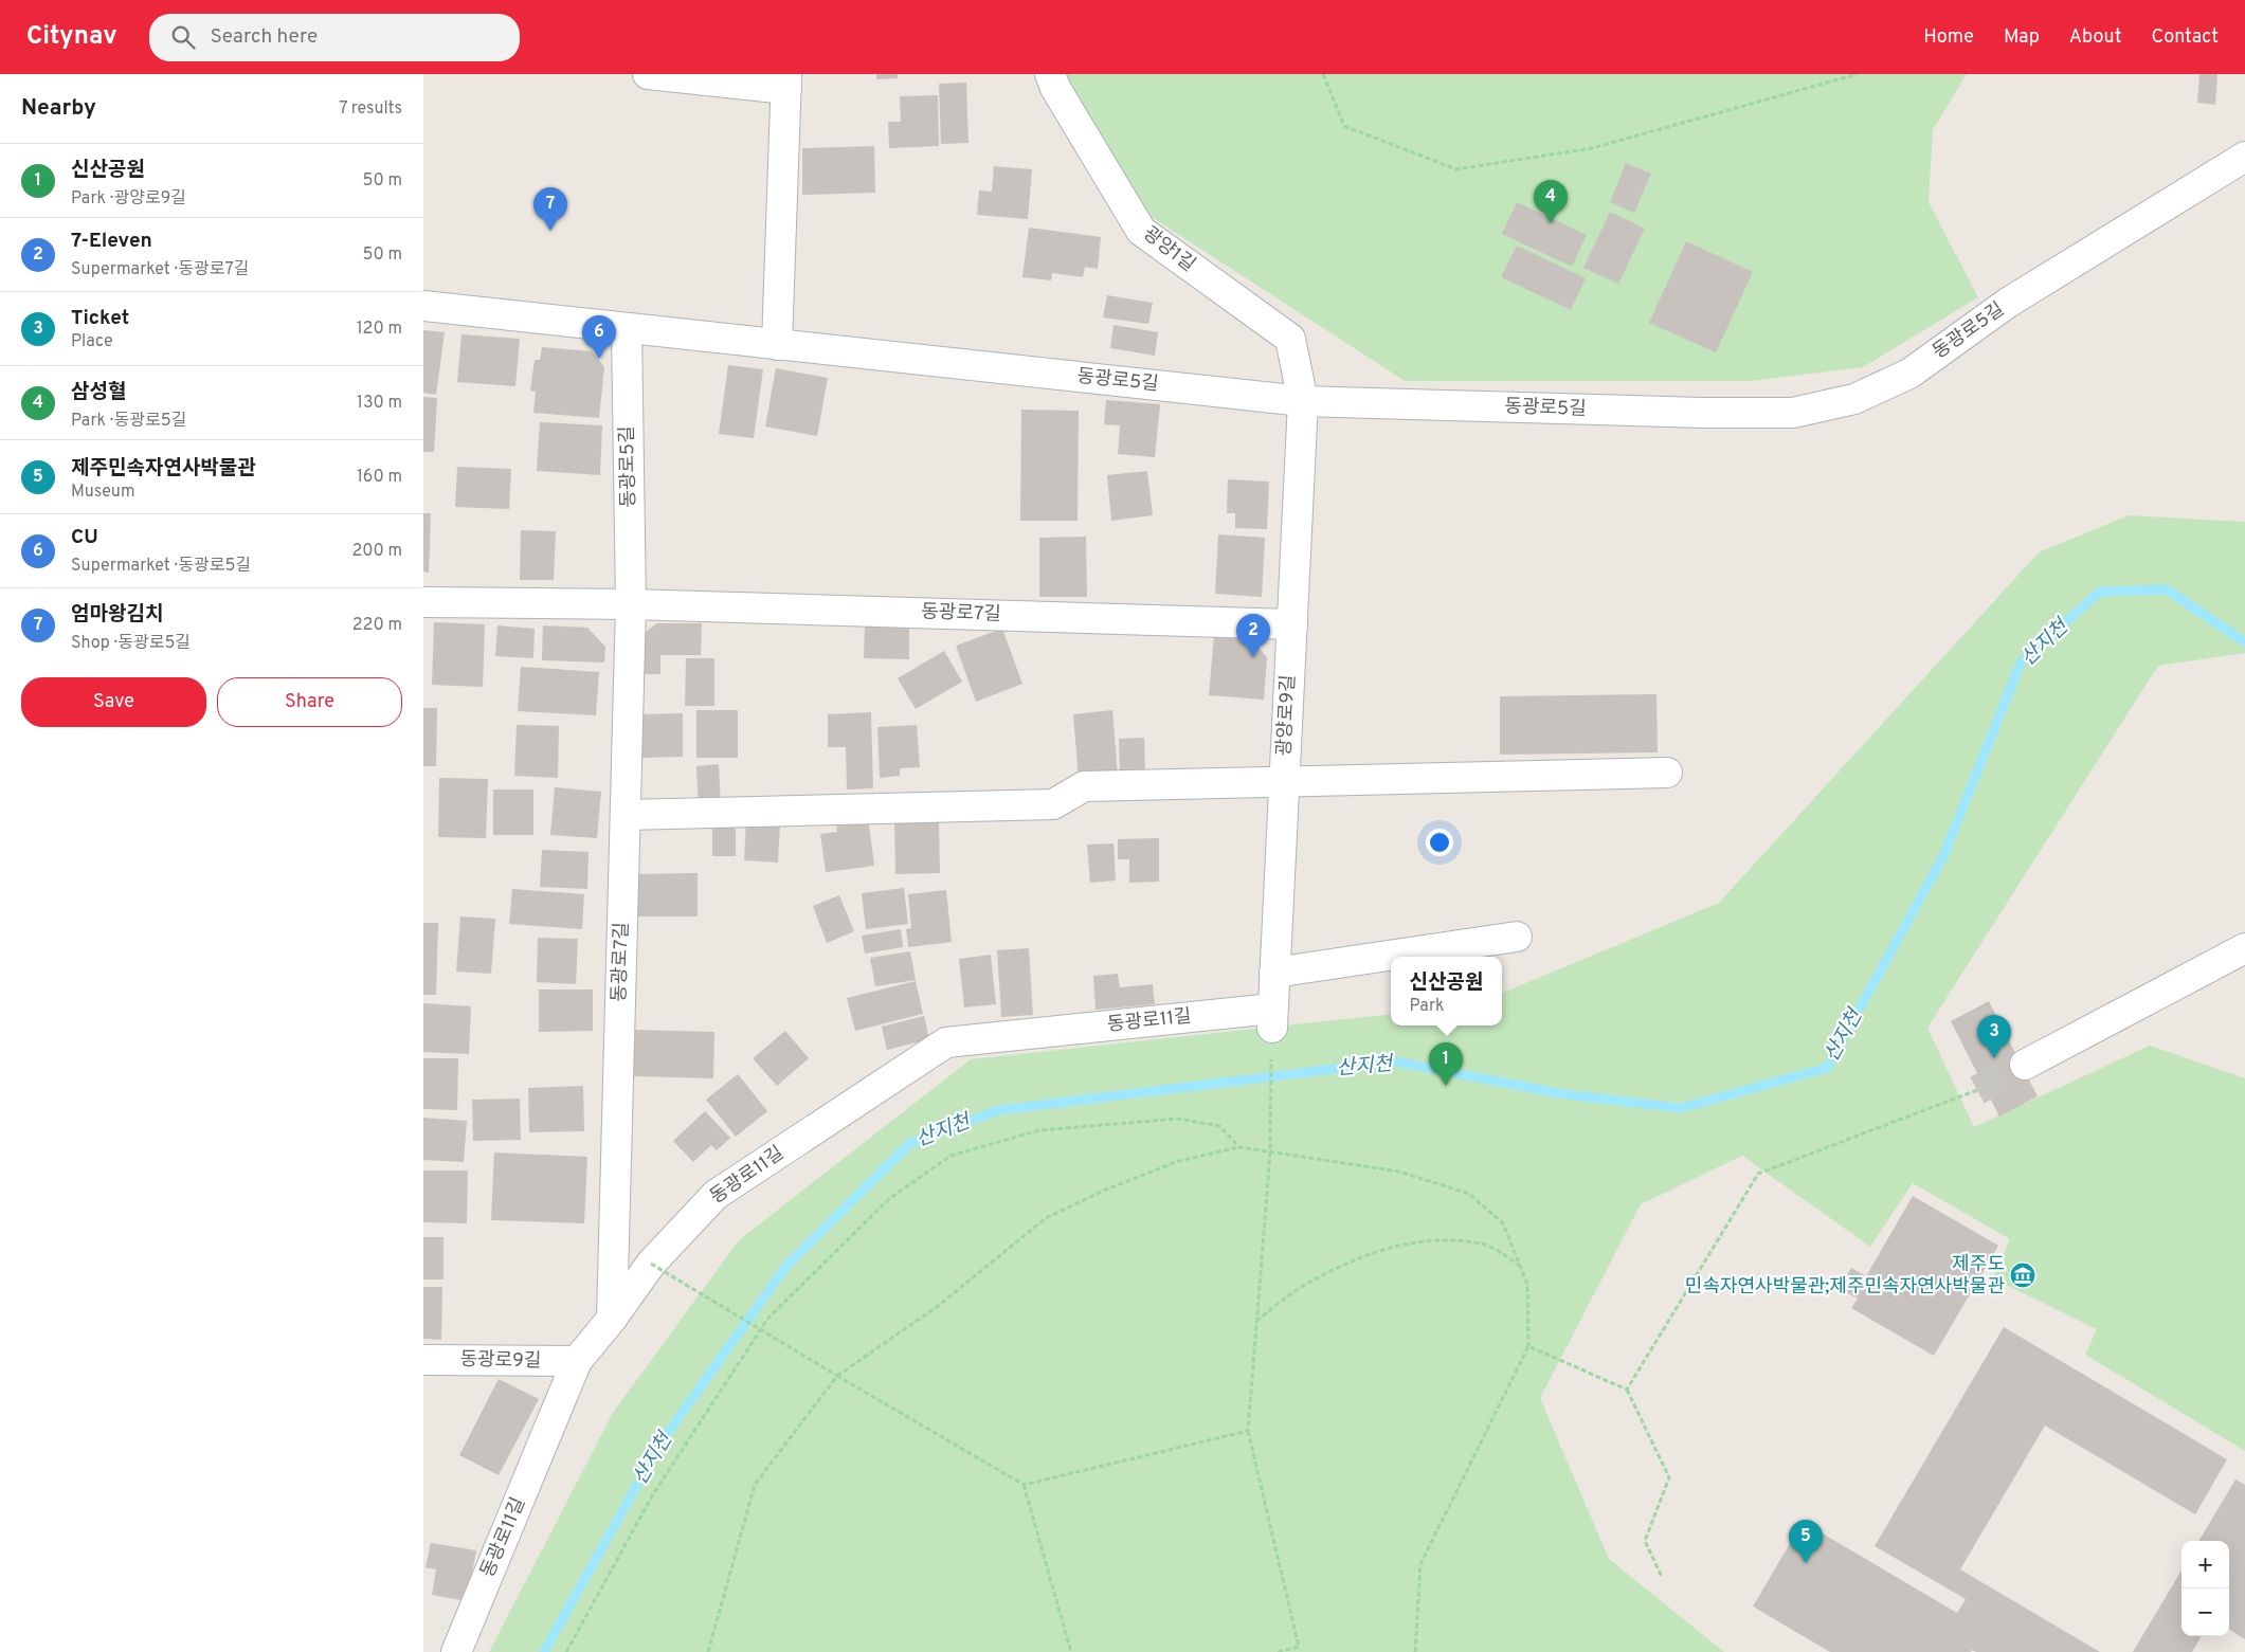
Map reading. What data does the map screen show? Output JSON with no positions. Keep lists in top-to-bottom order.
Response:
{
  "streets": {
    "street": [
      "광양1길",
      "동광로5길",
      "동광로7길",
      "광양로9길",
      "동광로11길",
      "동광로9길"
    ]
  },
  "crossings": [
    ["광양1길", "동광로5길"],
    ["광양1길", "광양로9길"],
    ["동광로5길", "동광로7길"],
    ["동광로5길", "광양로9길"],
    ["동광로7길", "광양로9길"],
    ["동광로7길", "동광로11길"],
    ["광양로9길", "동광로11길"],
    ["동광로11길", "동광로9길"]
  ],
  "water": ["산지천"],
  "places": {
    "museum": ["제주도 민속자연사박물관;제주민속자연사박물관"]
  },
  "page": {
    "header": "Citynav",
    "search": "Search here",
    "nav": [
      "Home",
      "Map",
      "About",
      "Contact"
    ],
    "heading": ["Nearby", "7 results"],
    "list": [
      {
        "mark": "1",
        "name": "신산공원",
        "note": "Park · 광양로9길",
        "value": "50 m"
      },
      {
        "mark": "2",
        "name": "7-Eleven",
        "note": "Supermarket · 동광로7길",
        "value": "50 m"
      },
      {
        "mark": "3",
        "name": "Ticket",
        "note": "Place",
        "value": "120 m"
      },
      {
        "mark": "4",
        "name": "삼성혈",
        "note": "Park · 동광로5길",
        "value": "130 m"
      },
      {
        "mark": "5",
        "name": "제주민속자연사박물관",
        "note": "Museum",
        "value": "160 m"
      },
      {
        "mark": "6",
        "name": "CU",
        "note": "Supermarket · 동광로5길",
        "value": "200 m"
      },
      {
        "mark": "7",
        "name": "엄마왕김치",
        "note": "Shop · 동광로5길",
        "value": "220 m"
      }
    ],
    "pins": [
      "4",
      "7",
      "6",
      "2",
      "3",
      "1",
      "5"
    ],
    "buttons": ["Save", "Share"],
    "popup": ["신산공원", "Park"],
    "map_buttons": ["+", "−"]
  }
}
